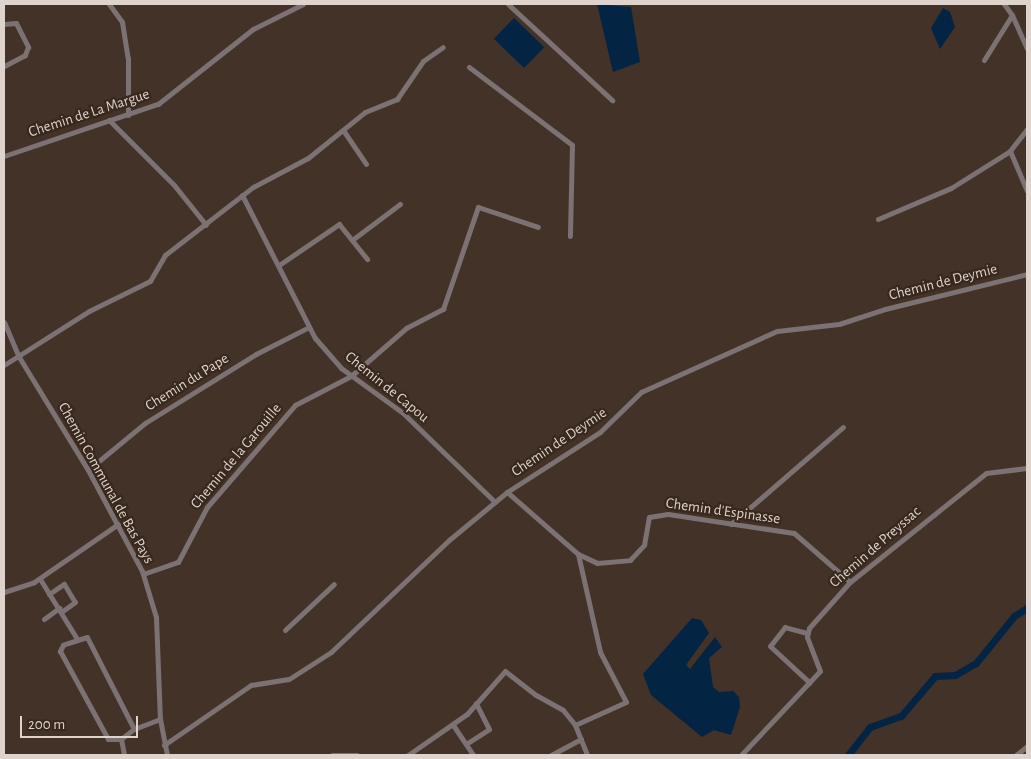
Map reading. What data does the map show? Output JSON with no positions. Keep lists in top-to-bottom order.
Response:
{
  "streets": {
    "street": [
      "Chemin de La Margue",
      "Chemin de Deymie",
      "Chemin du Pape",
      "Chemin de Capou",
      "Chemin de la Garouille",
      "Chemin Communal de Bas Pays",
      "Chemin d'Espinasse",
      "Chemin de Preyssac"
    ]
  },
  "crossings": [
    ["Chemin de Deymie", "Chemin de Capou"],
    ["Chemin de Deymie", "Chemin Communal de Bas Pays"],
    ["Chemin du Pape", "Chemin de Capou"],
    ["Chemin du Pape", "Chemin Communal de Bas Pays"],
    ["Chemin de Capou", "Chemin de la Garouille"],
    ["Chemin de la Garouille", "Chemin Communal de Bas Pays"],
    ["Chemin d'Espinasse", "Chemin de Preyssac"]
  ],
  "scale_bar": "200 m"
}
